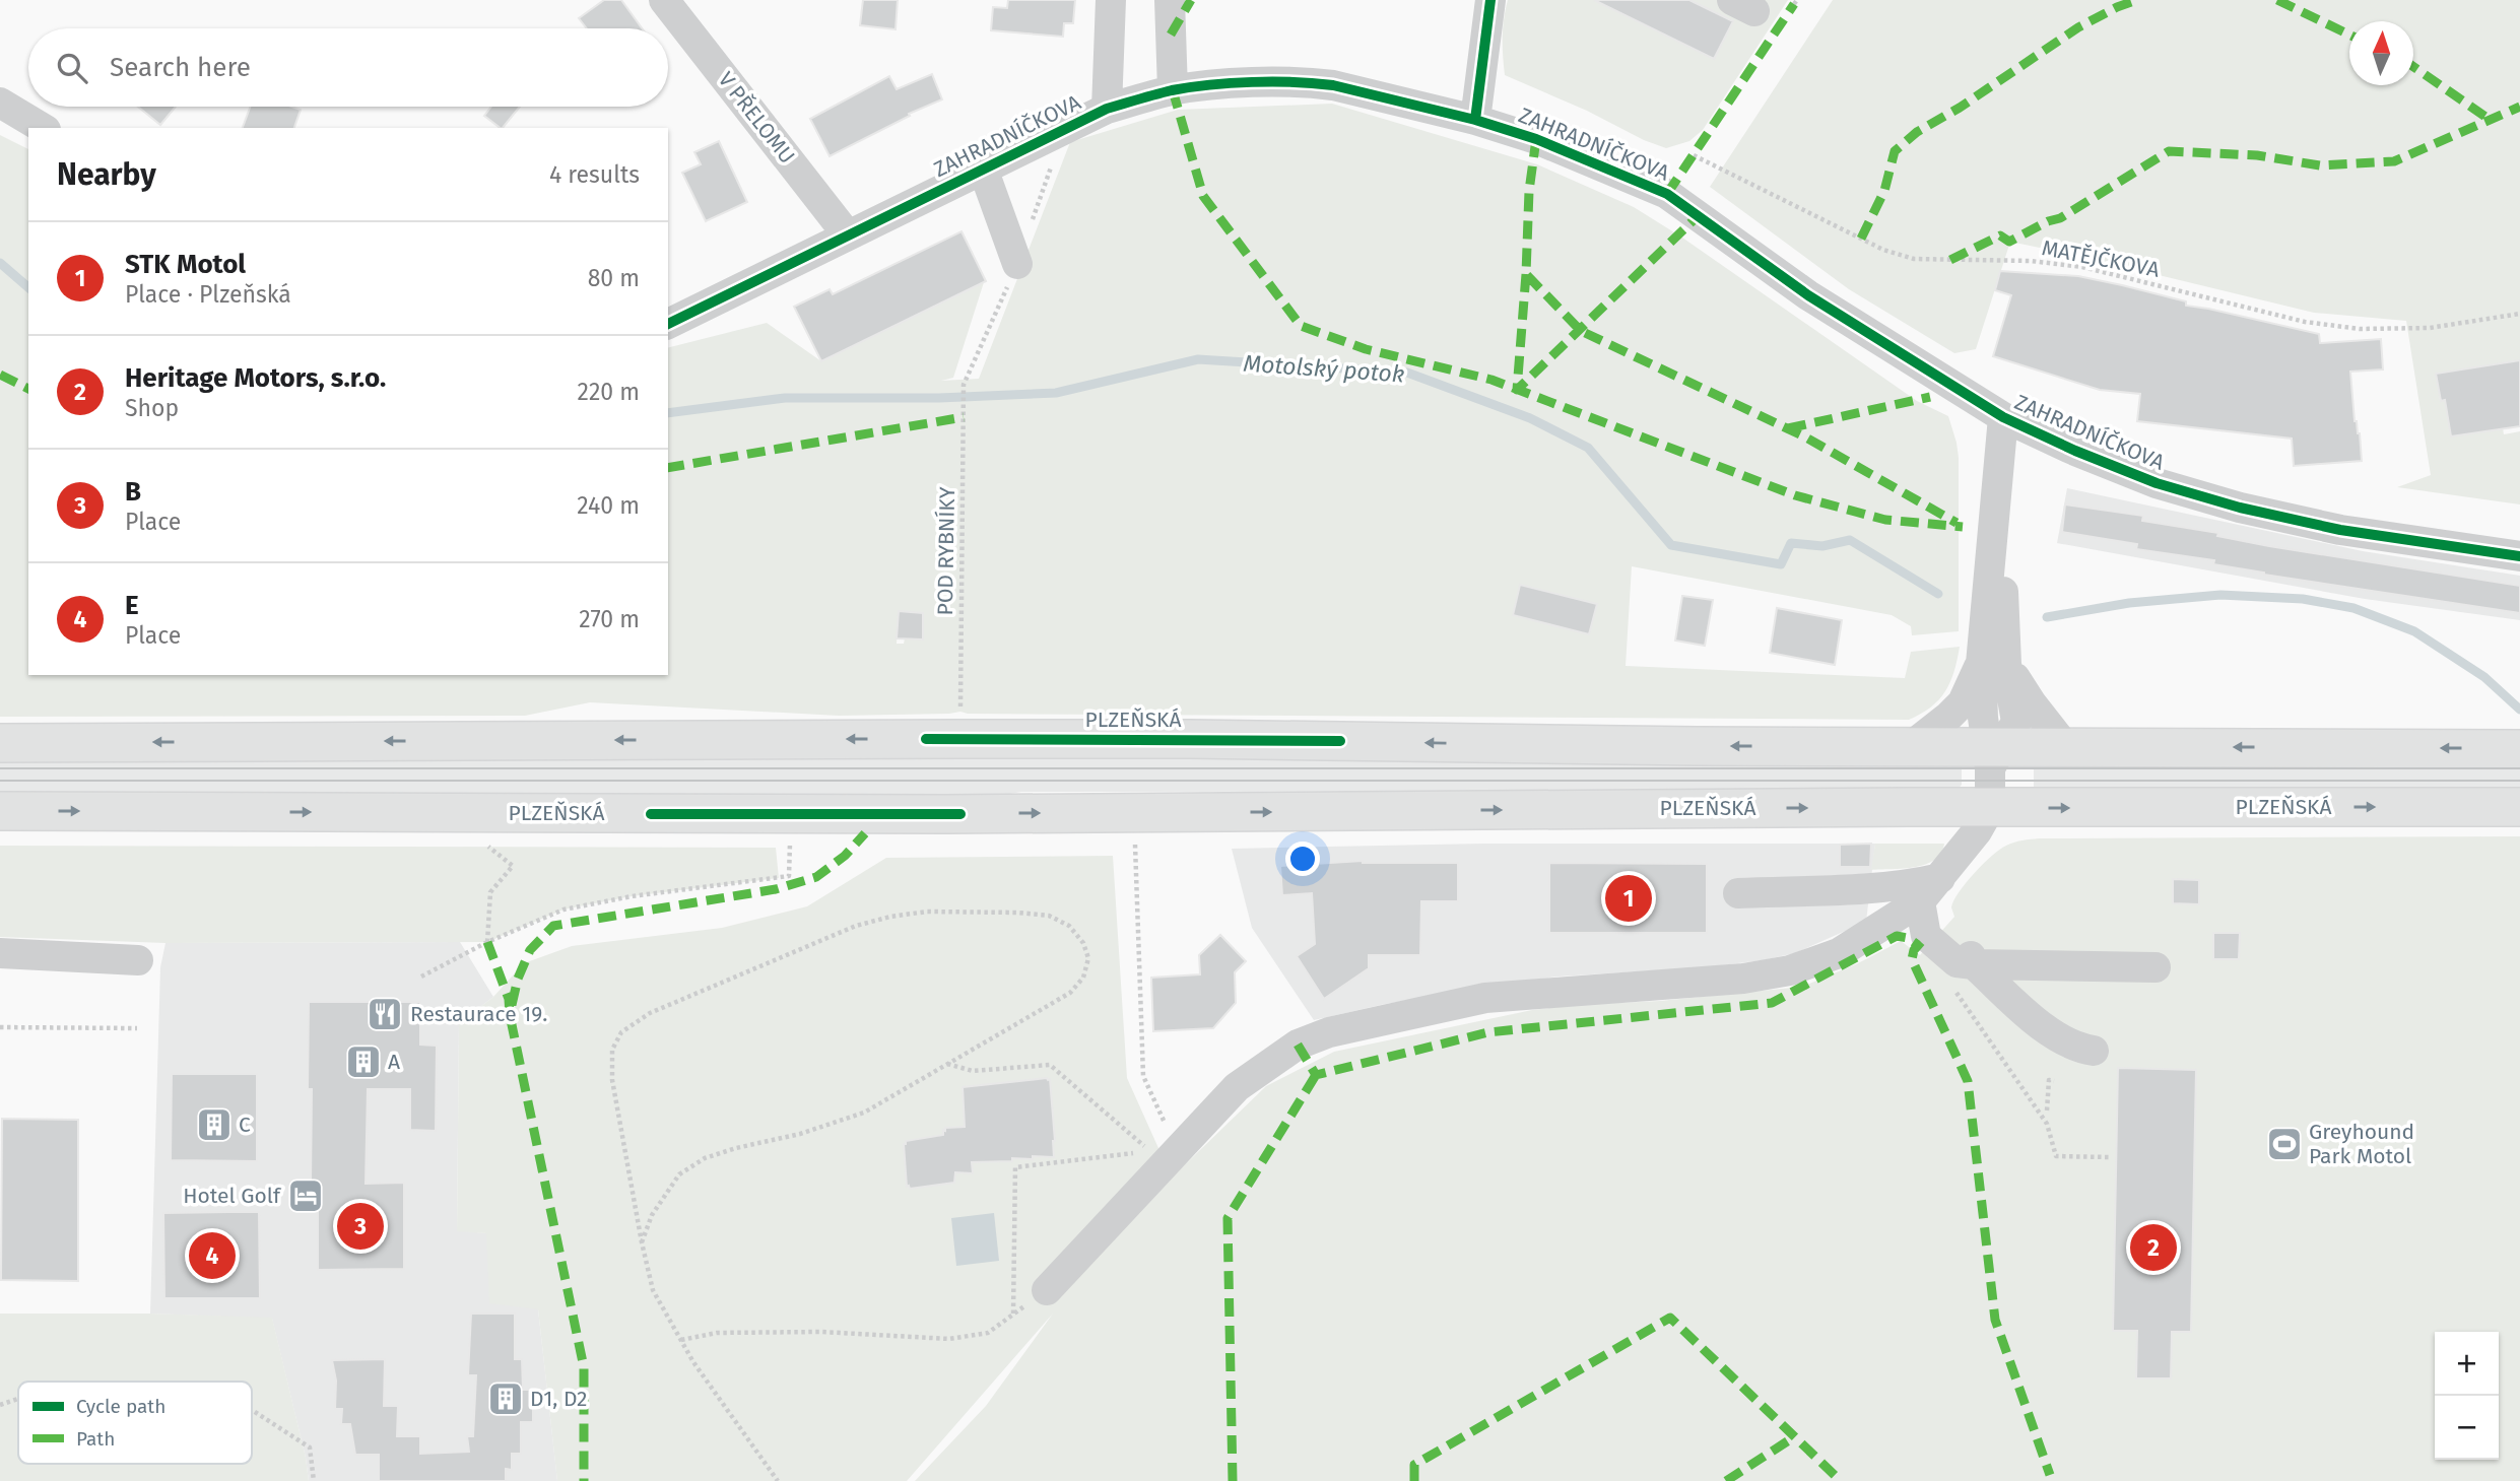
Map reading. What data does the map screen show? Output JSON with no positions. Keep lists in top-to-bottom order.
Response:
{
  "streets": {
    "main road": ["PLZEŇSKÁ"],
    "street": ["V PŘELOMU", "ZAHRADNÍČKOVA"],
    "path": ["MATĚJČKOVA", "POD RYBNÍKY"]
  },
  "crossings": [
    ["V PŘELOMU", "ZAHRADNÍČKOVA"]
  ],
  "water": ["Motolský potok"],
  "places": {
    "restaurant": ["Restaurace 19."],
    "building": ["A", "C", "D1, D2"],
    "sports": ["Greyhound Park Motol"],
    "hotel": ["Hotel Golf"]
  },
  "legend": ["Cycle path", "Path"],
  "north": "top",
  "page": {
    "search": "Search here",
    "heading": ["Nearby", "4 results"],
    "list": [
      {
        "mark": "1",
        "name": "STK Motol",
        "note": "Place · Plzeňská",
        "value": "80 m"
      },
      {
        "mark": "2",
        "name": "Heritage Motors, s.r.o.",
        "note": "Shop",
        "value": "220 m"
      },
      {
        "mark": "3",
        "name": "B",
        "note": "Place",
        "value": "240 m"
      },
      {
        "mark": "4",
        "name": "E",
        "note": "Place",
        "value": "270 m"
      }
    ],
    "pins": [
      "1",
      "3",
      "2",
      "4"
    ],
    "map_buttons": ["+", "−"]
  }
}
